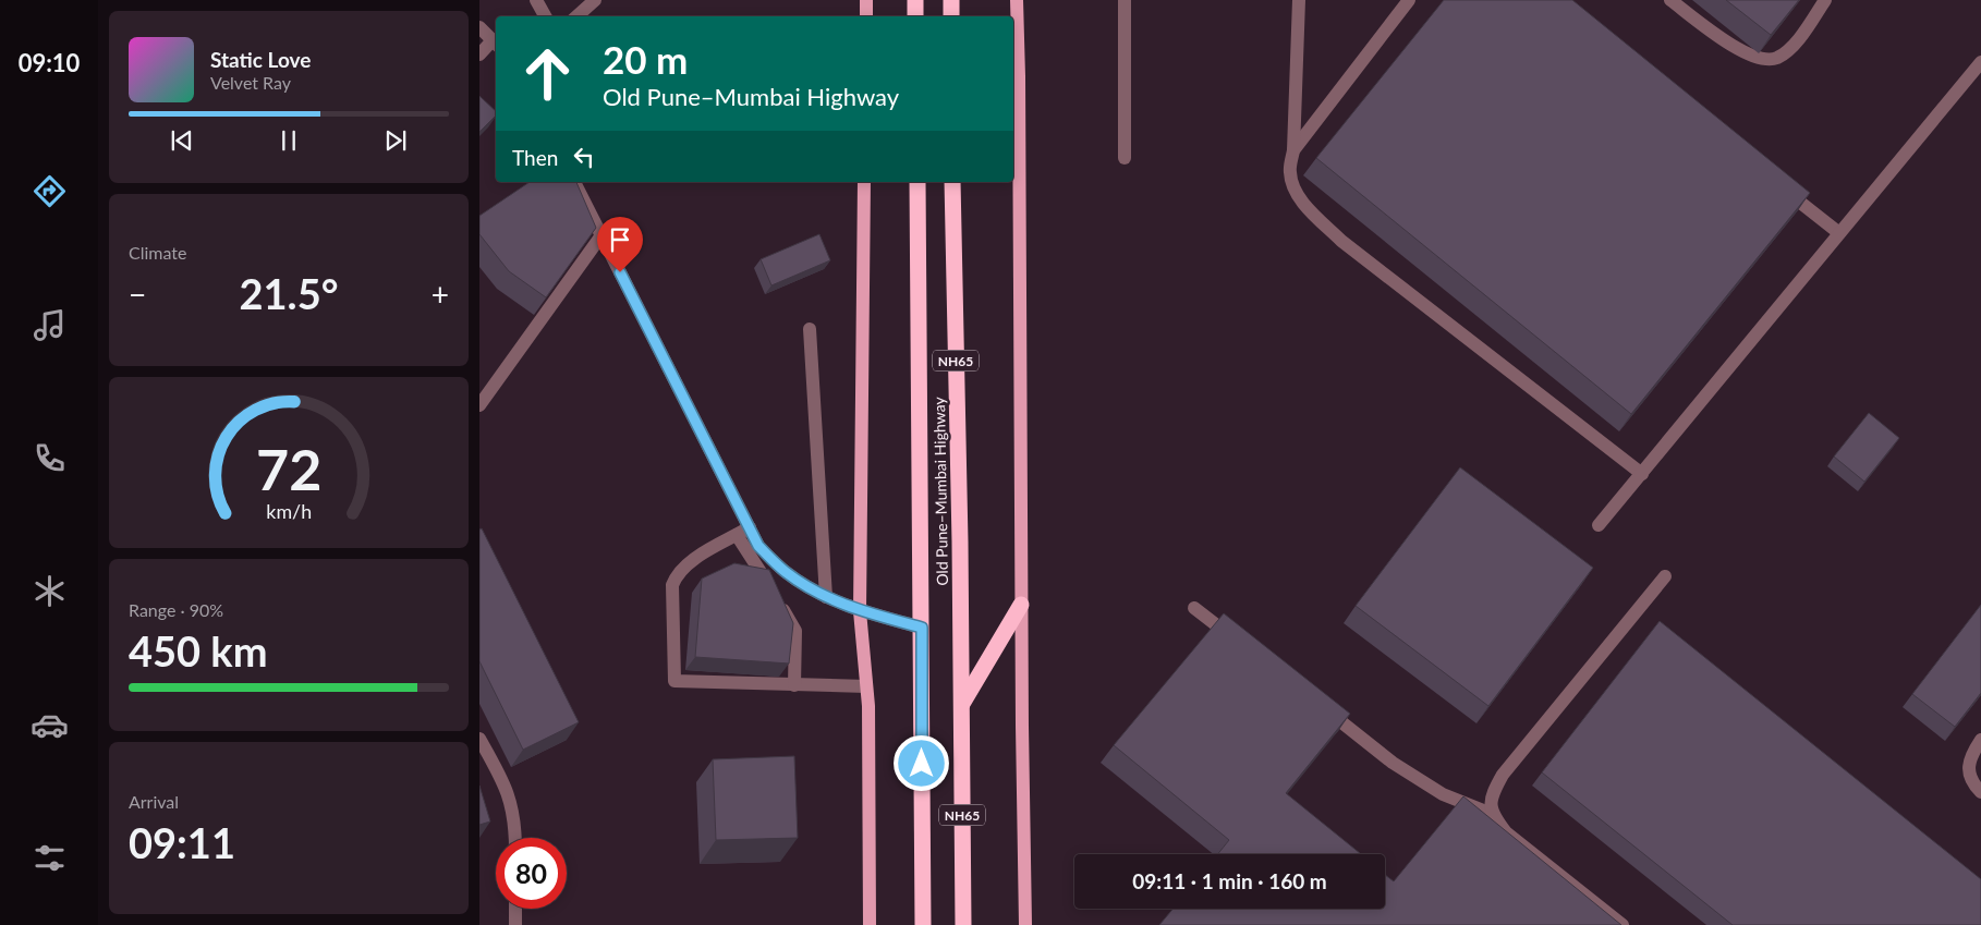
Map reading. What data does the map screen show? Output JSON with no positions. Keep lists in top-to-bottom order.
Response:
{
  "streets": {
    "highway": ["NH65", "Old Pune–Mumbai Highway"]
  },
  "crossings": [
    ["NH65", "Old Pune–Mumbai Highway"]
  ],
  "page": {
    "tabs": "09:10",
    "turn": ["20 m", "Old Pune–Mumbai Highway"],
    "song": ["Static Love", "Velvet Ray"],
    "then": "Then",
    "tile": [
      "Climate",
      ["Range · 90%", "450 km"],
      ["Arrival", "09:11"]
    ],
    "heat": ["−", "21.5°", "+"],
    "limit": "80",
    "trip": "09:11 · 1 min · 160 m",
    "gauge": ["72", "km/h"]
  }
}
